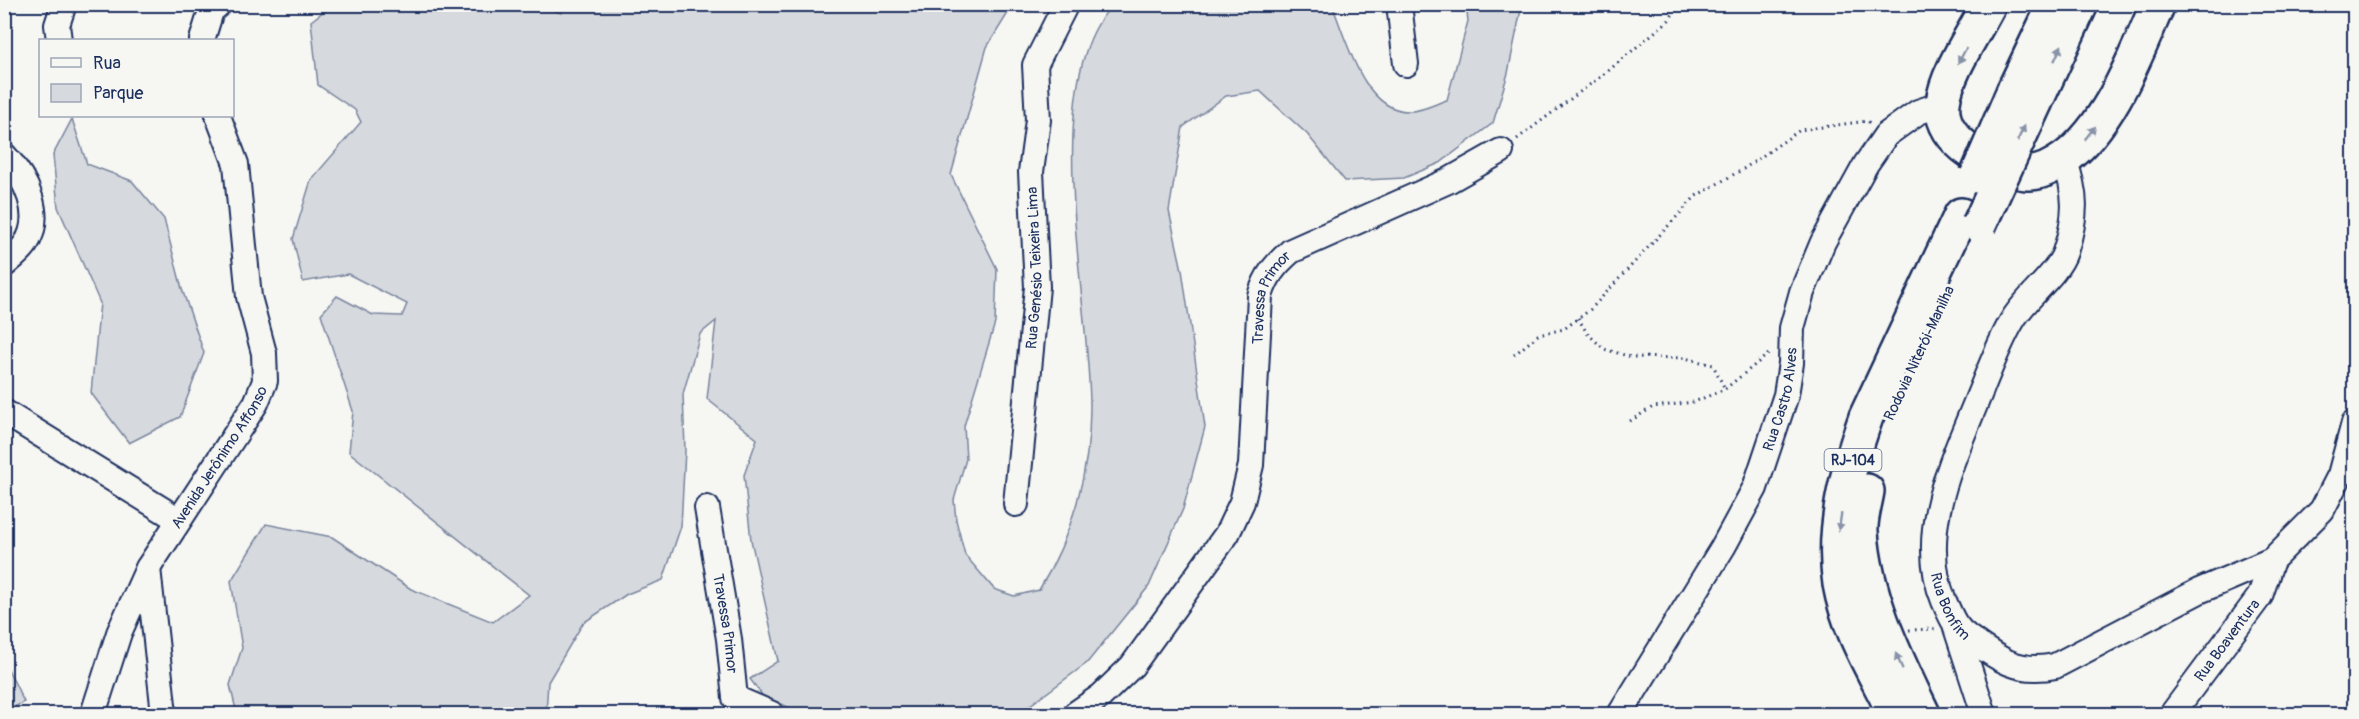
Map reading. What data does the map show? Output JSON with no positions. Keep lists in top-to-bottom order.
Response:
{
  "streets": {
    "highway": ["Rodovia Niterói-Manilha", "RJ-104"],
    "street": [
      "Rua Genésio Teixeira Lima",
      "Travessa Primor",
      "Rua Castro Alves",
      "Avenida Jerônimo Affonso",
      "Rua Bonfim",
      "Rua Boaventura"
    ]
  },
  "crossings": [
    ["Rua Bonfim", "Rua Boaventura"]
  ],
  "legend": ["Rua", "Parque"]
}
